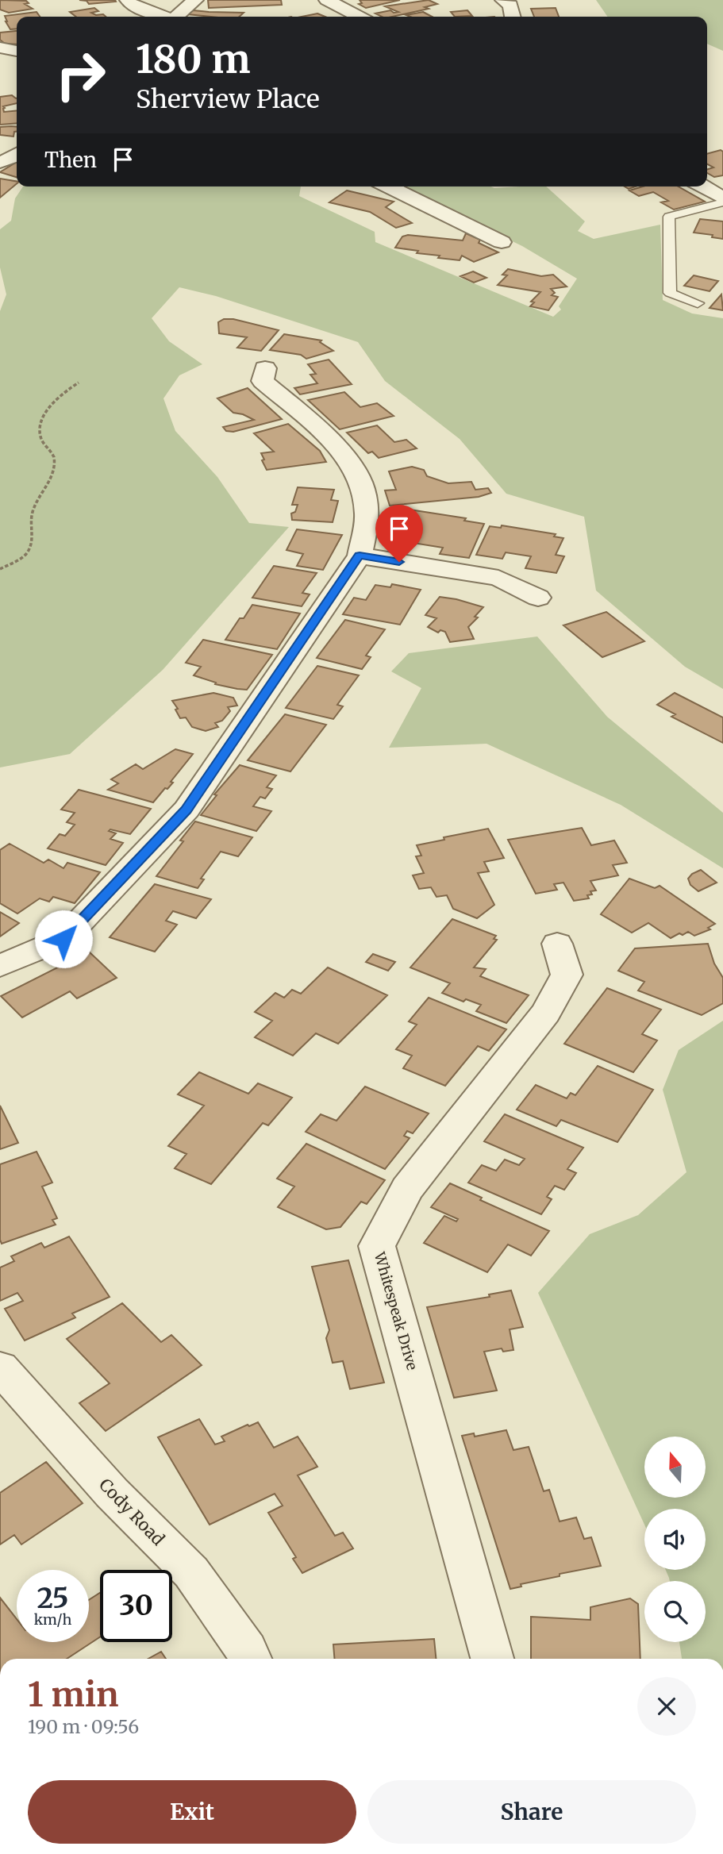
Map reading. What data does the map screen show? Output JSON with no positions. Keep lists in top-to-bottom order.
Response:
{
  "streets": {
    "street": ["Whitespeak Drive", "Cody Road"]
  },
  "north": "top",
  "page": {
    "turn": ["180 m", "Sherview Place"],
    "then": "Then",
    "speed": "25 km/h",
    "limit": "30",
    "heading": ["1 min", "190 m · 09:56"],
    "buttons": ["Exit", "Share"]
  }
}
